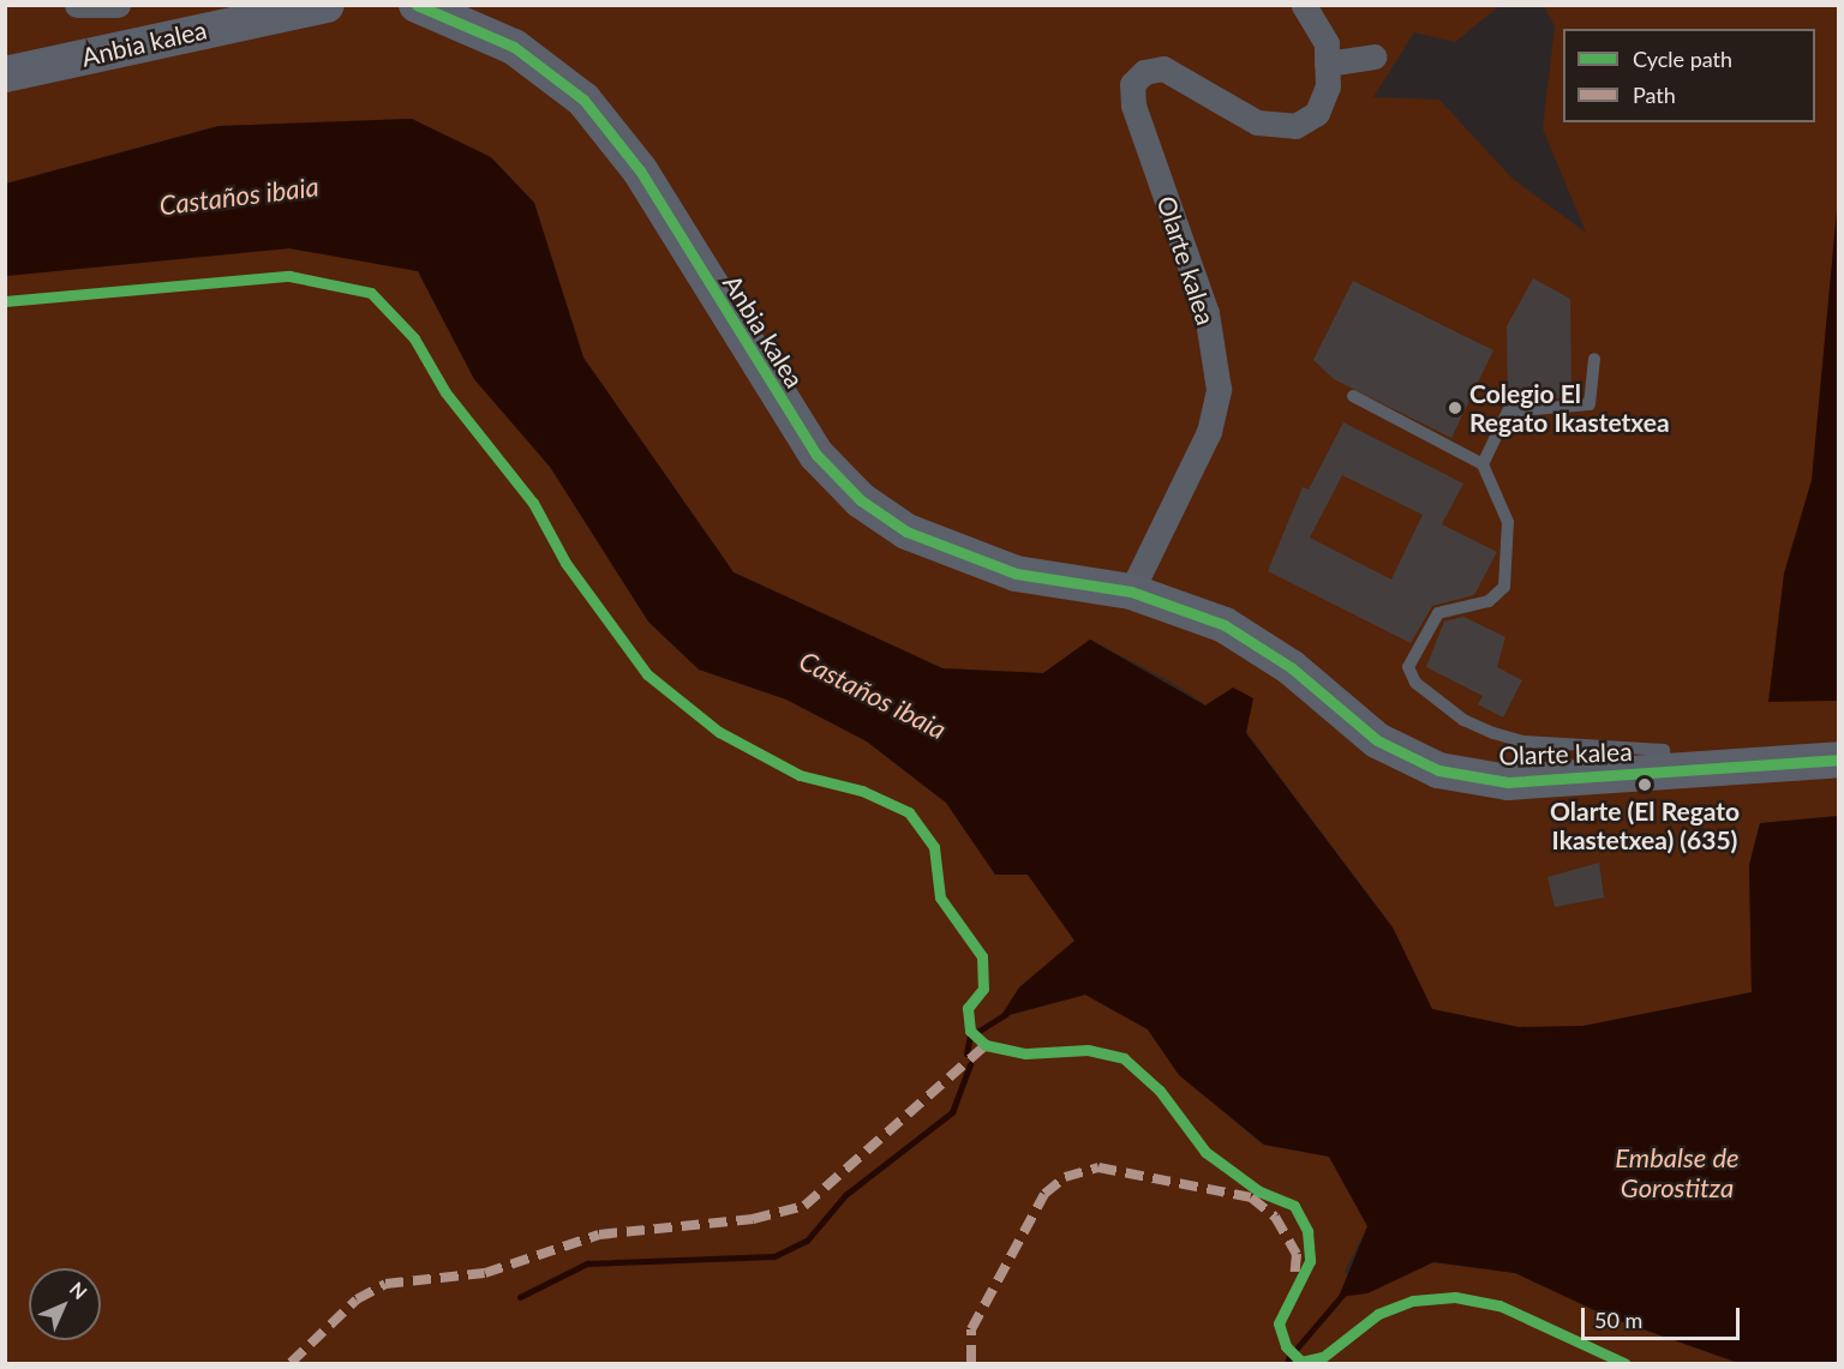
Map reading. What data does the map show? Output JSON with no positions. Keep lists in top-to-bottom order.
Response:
{
  "streets": {
    "street": ["Anbia kalea", "Olarte kalea"]
  },
  "crossings": [
    ["Anbia kalea", "Olarte kalea"]
  ],
  "water": ["Castaños ibaia", "Embalse de Gorostitza"],
  "places": ["Colegio El Regato Ikastetxea", "Olarte (El Regato Ikastetxea) (635)"],
  "legend": ["Cycle path", "Path"],
  "scale_bar": "50 m",
  "north": "top right"
}
